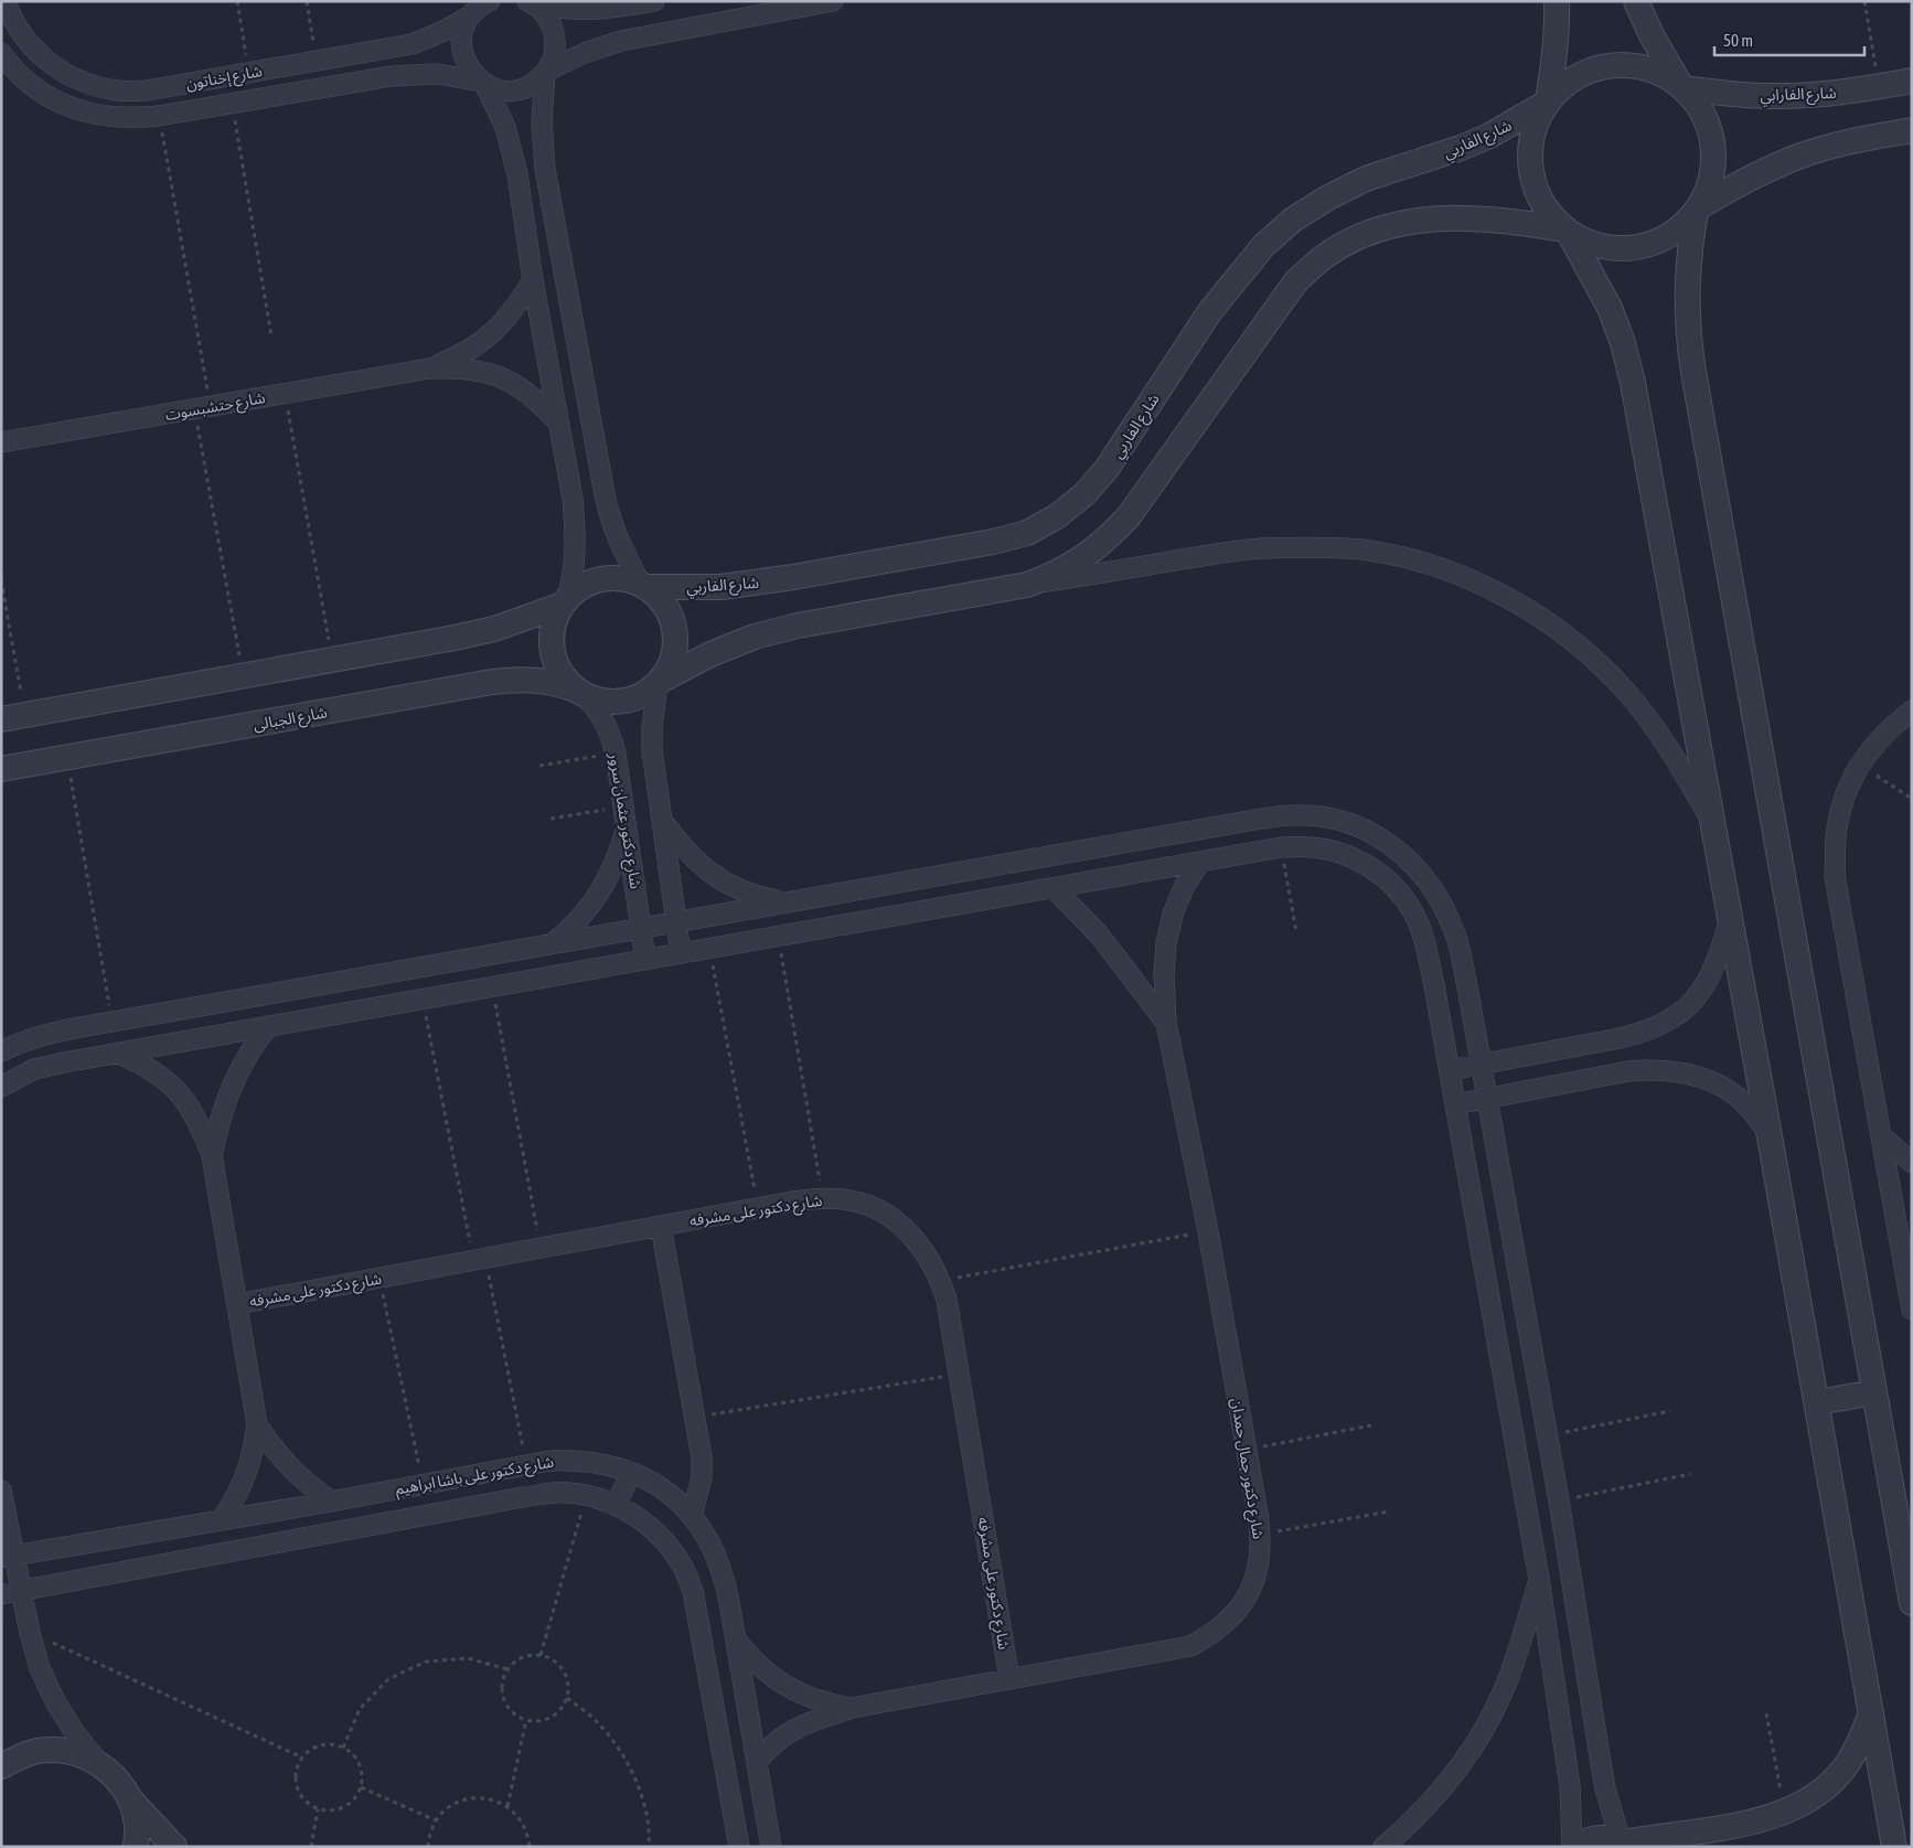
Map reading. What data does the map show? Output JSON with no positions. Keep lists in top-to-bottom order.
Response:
{
  "streets": {
    "street": [
      "شارع إخناتون",
      "شارع الفارابي",
      "شارع الفاربي",
      "شارع حتشبسوت",
      "شارع الجبالى",
      "شارع دكتور عثمان سرور",
      "شارع دكتور على مشرفه",
      "شارع دكتور جمال حمدان",
      "شارع دكتور على باشا ابراهيم"
    ]
  },
  "crossings": [
    ["شارع الفارابي", "شارع الفاربي"],
    ["شارع الفاربي", "شارع الجبالى"],
    ["شارع الفاربي", "شارع دكتور عثمان سرور"],
    ["شارع الجبالى", "شارع دكتور عثمان سرور"],
    ["شارع دكتور على مشرفه", "شارع دكتور جمال حمدان"],
    ["شارع دكتور جمال حمدان", "شارع دكتور على باشا ابراهيم"]
  ],
  "scale_bar": "50 m"
}
